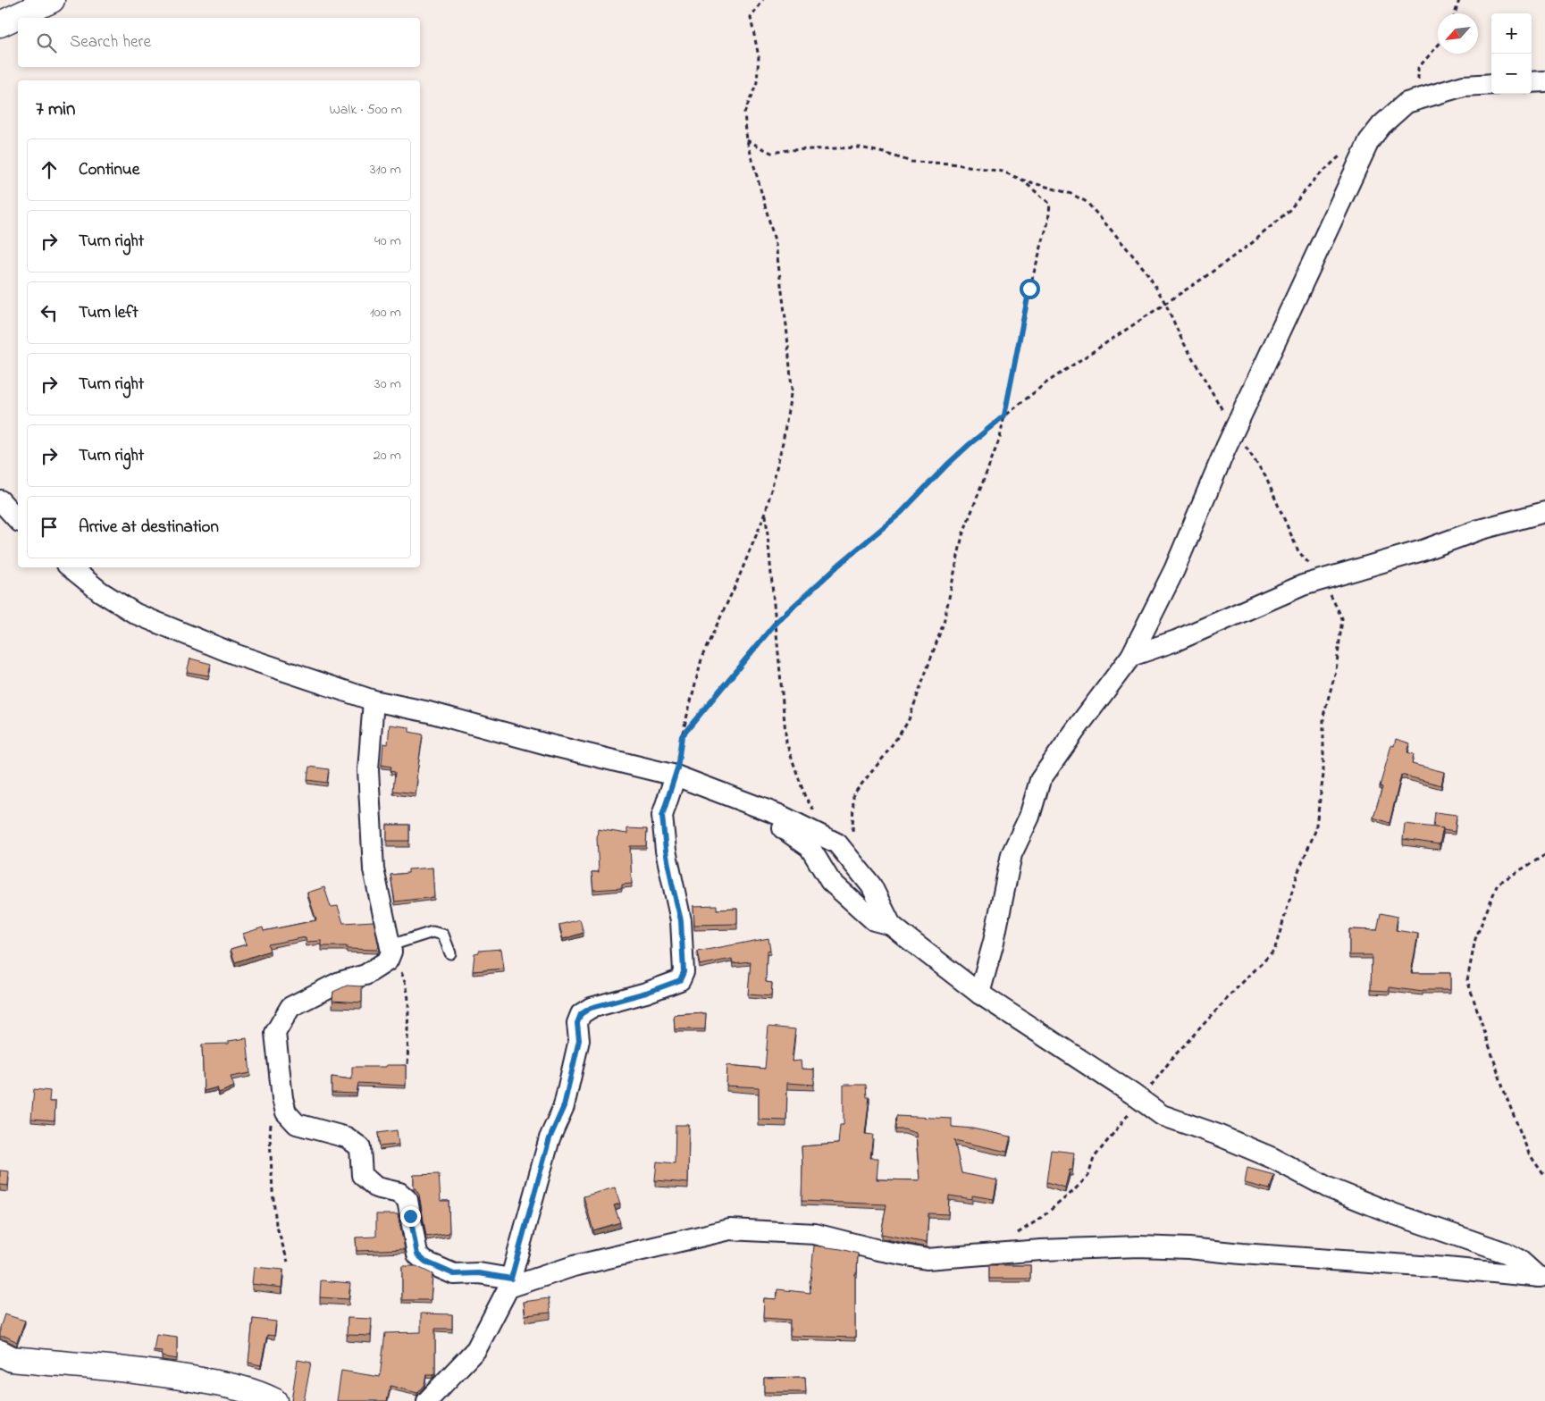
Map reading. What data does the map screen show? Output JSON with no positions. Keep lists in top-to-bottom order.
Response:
{
  "north": "bottom left",
  "page": {
    "map_buttons": ["+", "−"],
    "search": "Search here",
    "heading": ["7 min", "Walk · 500 m"],
    "list": [
      ["Continue", "310 m"],
      ["Turn right", "40 m"],
      ["Turn left", "100 m"],
      ["Turn right", "30 m"],
      ["Turn right", "20 m"],
      "Arrive at destination"
    ]
  }
}
